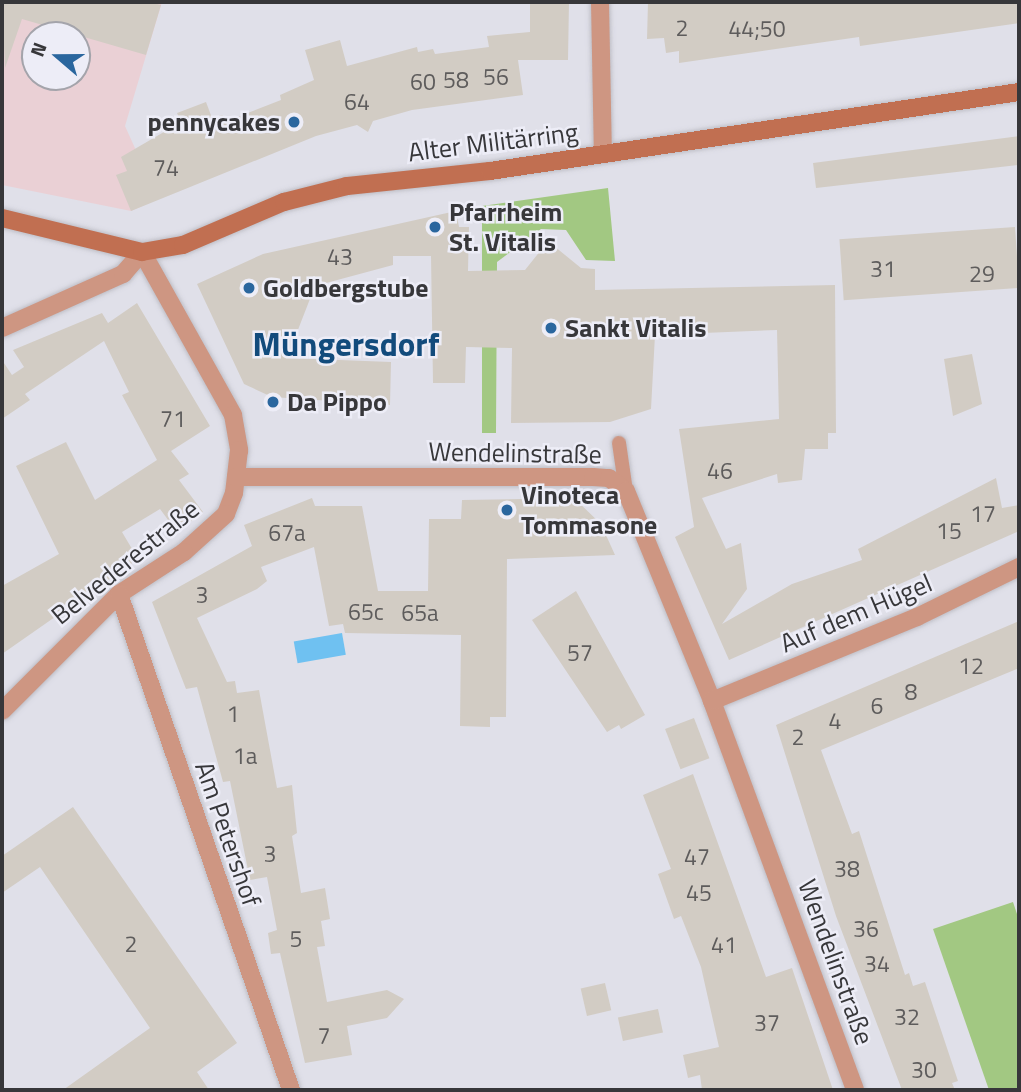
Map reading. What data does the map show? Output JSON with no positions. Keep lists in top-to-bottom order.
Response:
{
  "streets": {
    "street": [
      "Alter Militärring",
      "Wendelinstraße",
      "Belvederestraße",
      "Auf dem Hügel",
      "Am Petershof"
    ]
  },
  "crossings": [
    ["Wendelinstraße", "Belvederestraße"],
    ["Wendelinstraße", "Auf dem Hügel"],
    ["Belvederestraße", "Am Petershof"]
  ],
  "districts": ["Müngersdorf"],
  "places": [
    "pennycakes",
    "Pfarrheim St. Vitalis",
    "Goldbergstube",
    "Sankt Vitalis",
    "Da Pippo",
    "Vinoteca Tommasone"
  ],
  "house_numbers": [
    "2",
    "44;50",
    "56",
    "58",
    "60",
    "64",
    "74",
    "43",
    "31",
    "29",
    "71",
    "46",
    "17",
    "15",
    "67a",
    "3",
    "65c",
    "65a",
    "57",
    "12",
    "8",
    "6",
    "1",
    "4",
    "2",
    "1a",
    "3",
    "47",
    "38",
    "45",
    "36",
    "5",
    "2",
    "41",
    "34",
    "32",
    "37",
    "7",
    "30"
  ],
  "north": "left"
}
